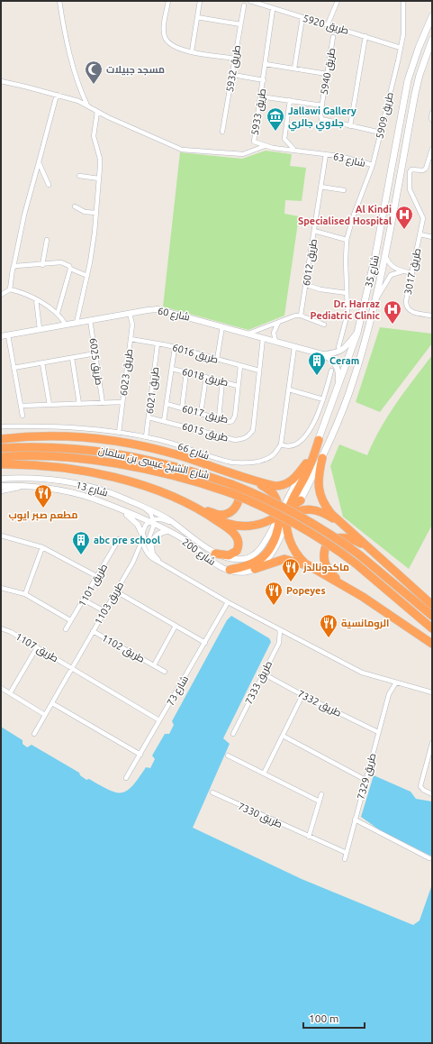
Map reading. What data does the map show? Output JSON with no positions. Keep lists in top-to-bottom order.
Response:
{
  "streets": {
    "highway": ["شارع الشيخ عيسى بن سلمان"],
    "main road": ["شارع 35"],
    "street": [
      "طريق 5920",
      "طريق 5932",
      "طريق 5940",
      "طريق 5933",
      "طريق 5909",
      "شارع 63",
      "طريق 6012",
      "طريق 3017",
      "شارع 60",
      "طريق 6016",
      "طريق 6025",
      "طريق 6023",
      "طريق 6018",
      "طريق 6021",
      "طريق 6017",
      "طريق 6015",
      "شارع 66",
      "شارع 13",
      "شارع 200",
      "طريق 1101",
      "طريق 1103",
      "طريق 1107",
      "طريق 1102",
      "طريق 7333",
      "شارع 73",
      "طريق 7332",
      "طريق 7329",
      "طريق 7330"
    ]
  },
  "crossings": [
    ["طريق 5920", "طريق 5933"],
    ["طريق 5920", "طريق 5909"],
    ["طريق 5940", "طريق 5909"],
    ["طريق 5933", "شارع 63"],
    ["طريق 5933", "طريق 6012"],
    ["طريق 5909", "شارع 63"],
    ["شارع 63", "طريق 6012"],
    ["شارع 35", "شارع 200"],
    ["شارع 60", "طريق 6025"],
    ["شارع 60", "طريق 6023"],
    ["شارع 60", "طريق 6015"],
    ["طريق 6016", "طريق 6023"],
    ["طريق 6016", "طريق 6021"],
    ["طريق 6016", "طريق 6017"],
    ["طريق 6016", "طريق 6015"],
    ["طريق 6023", "شارع 66"],
    ["طريق 6018", "طريق 6017"],
    ["طريق 6021", "طريق 6015"],
    ["طريق 6021", "شارع 66"],
    ["شارع 13", "شارع 200"],
    ["طريق 1103", "طريق 1107"],
    ["طريق 1103", "طريق 1102"],
    ["طريق 7333", "طريق 7332"],
    ["طريق 7332", "طريق 7329"],
    ["طريق 7329", "طريق 7330"]
  ],
  "places": {
    "mosque": ["مسجد جبيلات"],
    "museum": ["Jallawi Gallery جلاوي جالري"],
    "hospital": ["Al Kindi Specialised Hospital", "Dr. Harraz Pediatric Clinic"],
    "building": ["Ceram", "abc pre school"],
    "restaurant": [
      "مطعم صبر ايوب",
      "ماكدونالدز",
      "Popeyes",
      "الرومانسية"
    ]
  },
  "scale_bar": "100 m"
}
